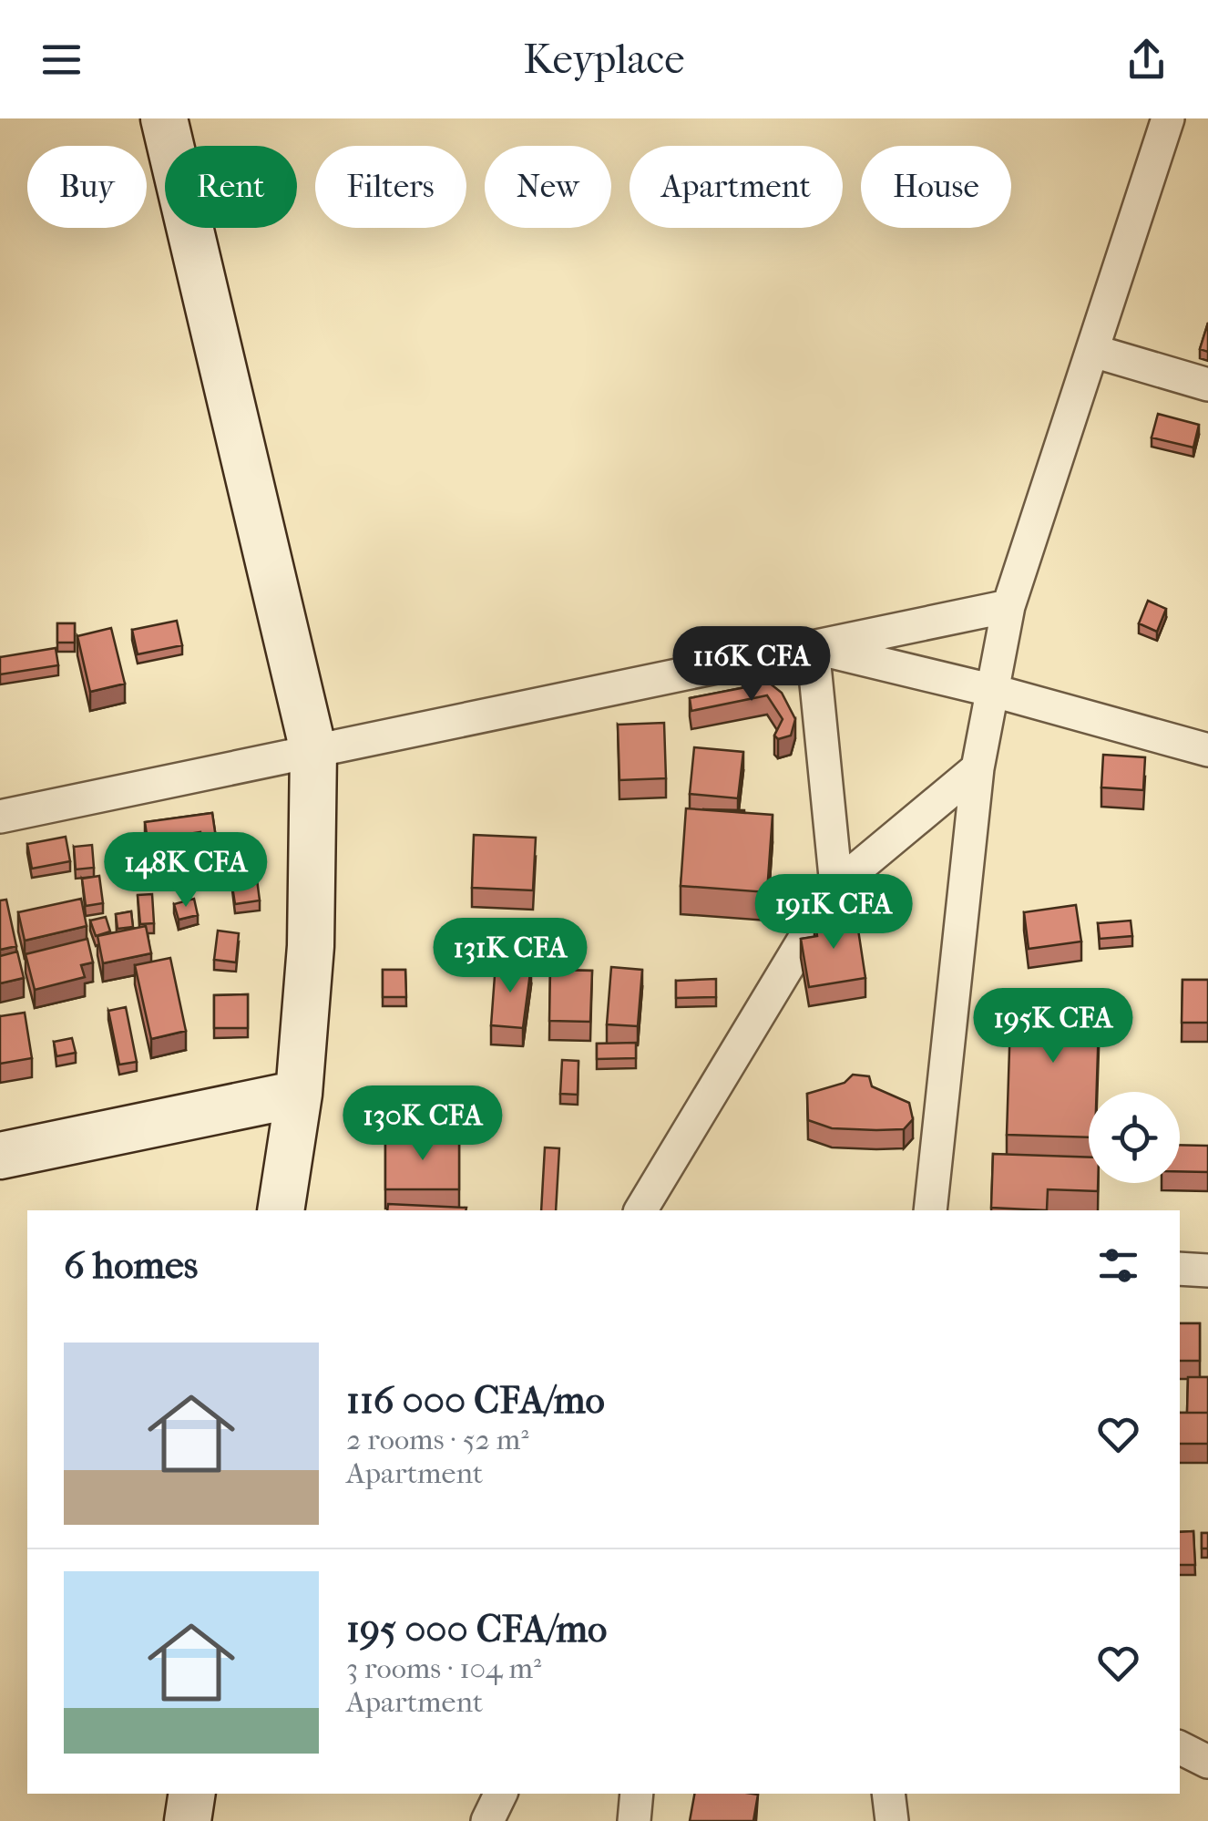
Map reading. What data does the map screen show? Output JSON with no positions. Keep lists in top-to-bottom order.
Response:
{
  "page": {
    "header": "Keyplace",
    "chip": [
      "Buy",
      "Rent",
      "Filters",
      "New",
      "Apartment",
      "House"
    ],
    "price": [
      "116K CFA",
      "148K CFA",
      "191K CFA",
      "131K CFA",
      "195K CFA",
      "130K CFA"
    ],
    "heading": "6 homes",
    "list": [
      {
        "name": "116 000 CFA/mo",
        "note": "2 rooms · 52 m² · Apartment"
      },
      {
        "name": "195 000 CFA/mo",
        "note": "3 rooms · 104 m² · Apartment"
      }
    ]
  }
}
